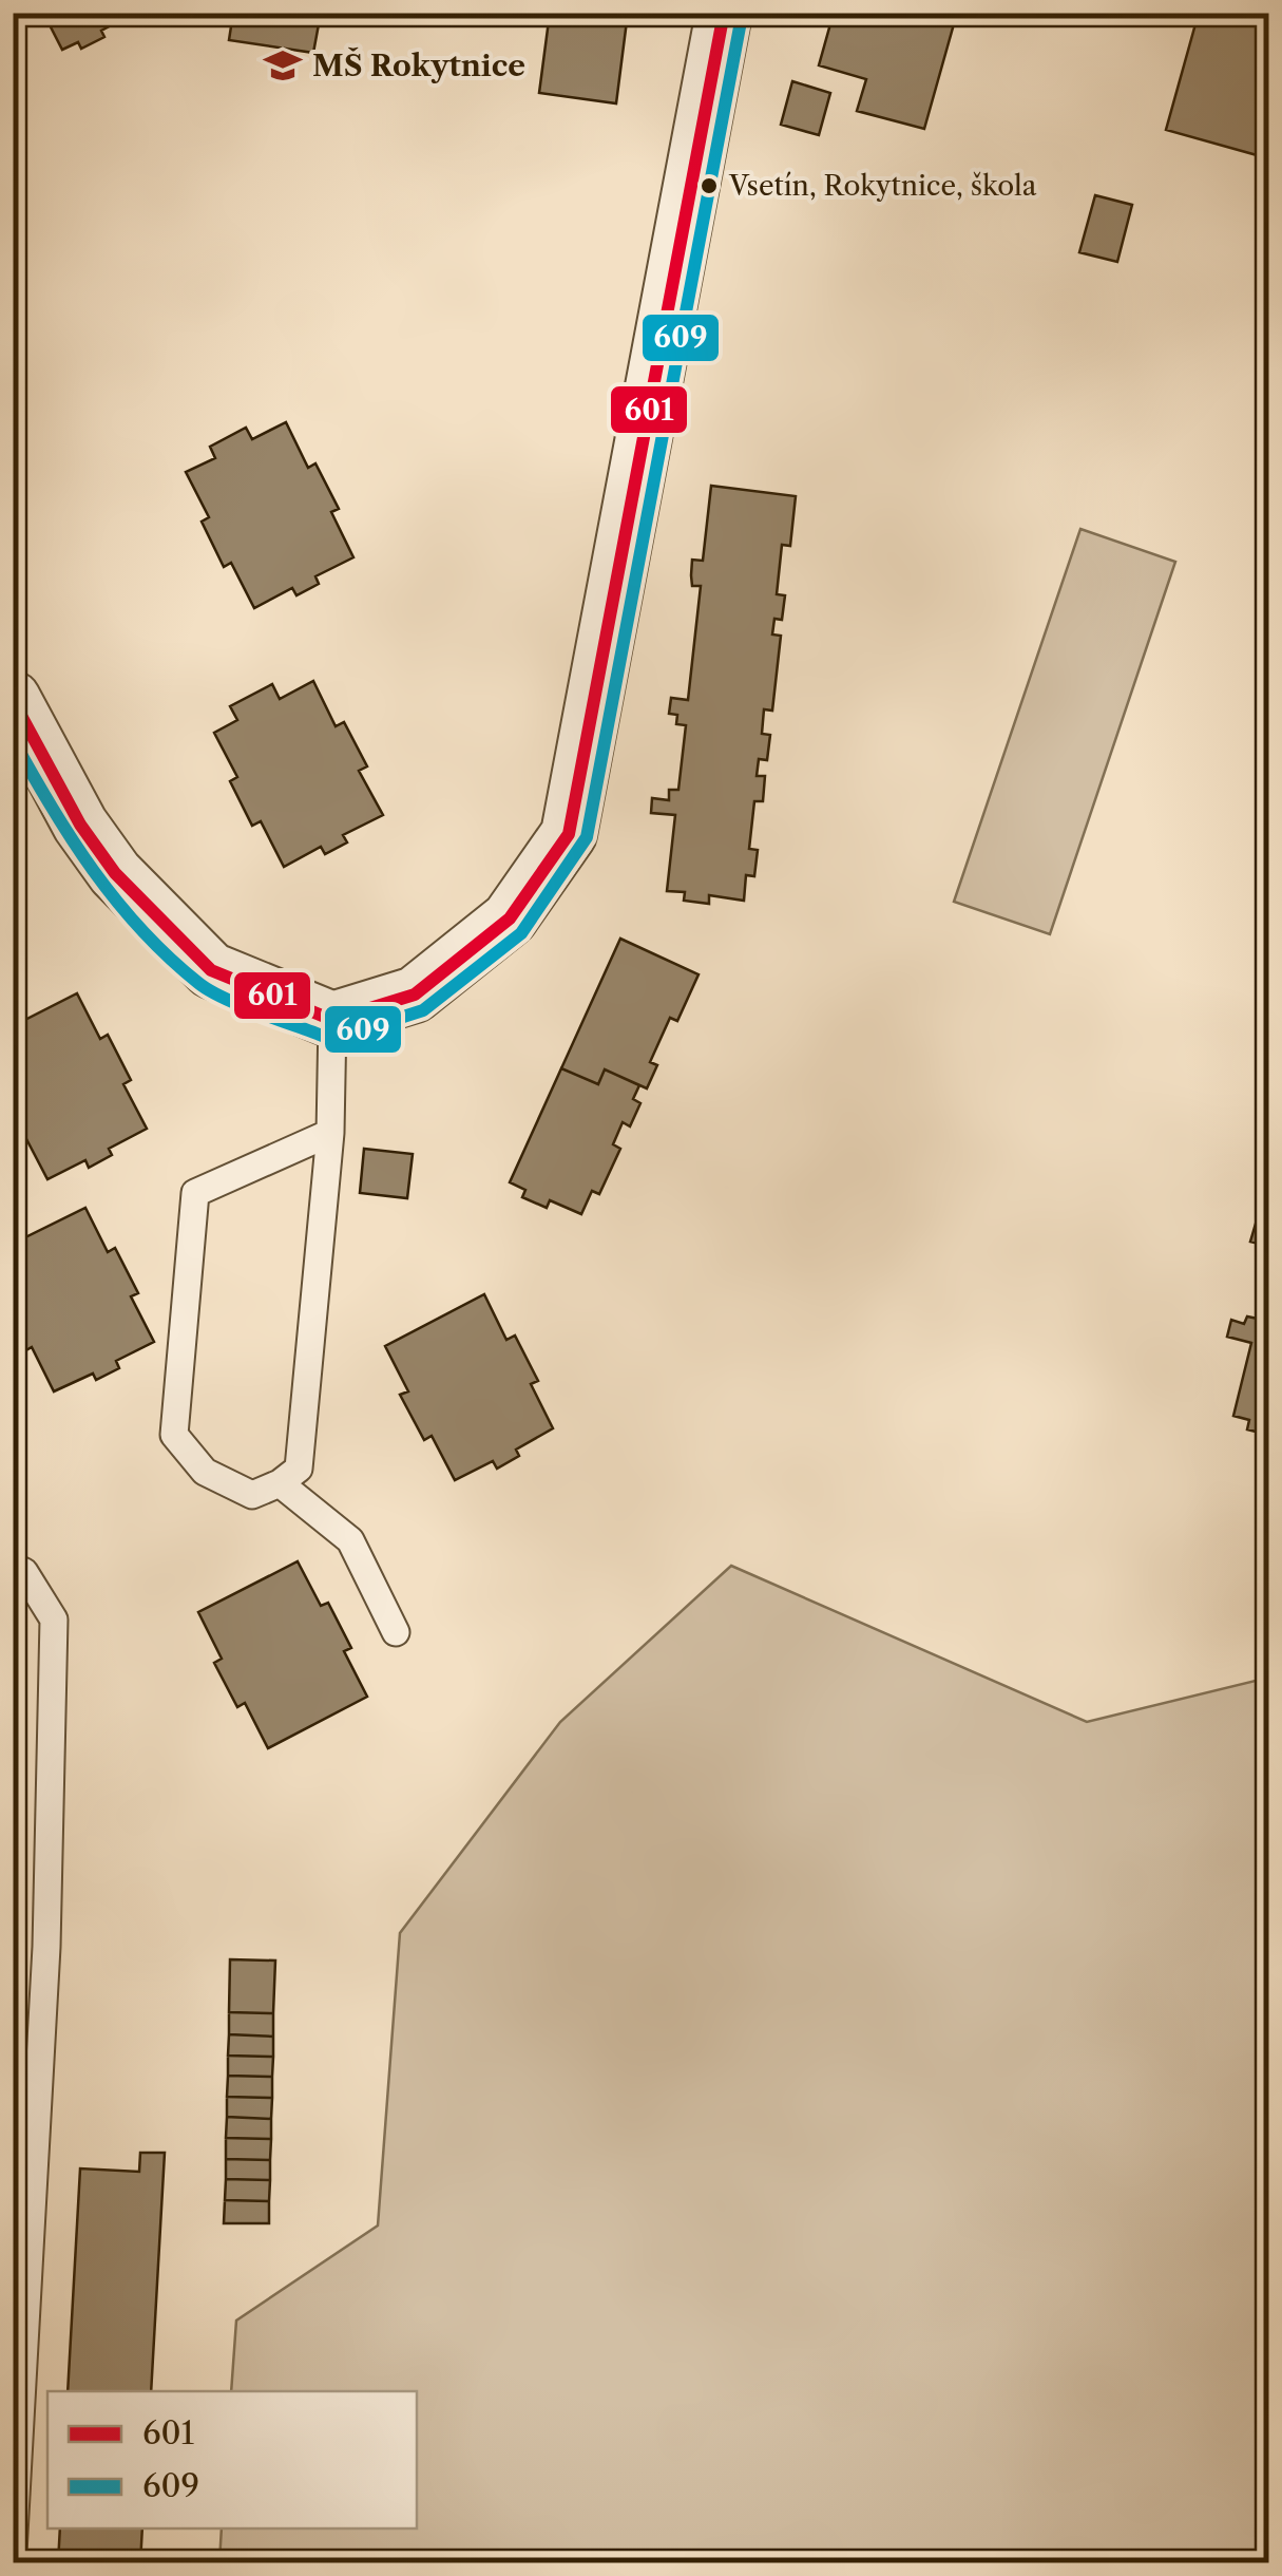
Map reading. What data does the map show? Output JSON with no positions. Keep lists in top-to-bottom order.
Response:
{
  "places": {
    "school or university": ["MŠ Rokytnice"],
    "other": ["Vsetín, Rokytnice, škola"]
  },
  "lines": ["transit line 601", "transit line 609"],
  "legend": ["601", "609"]
}
